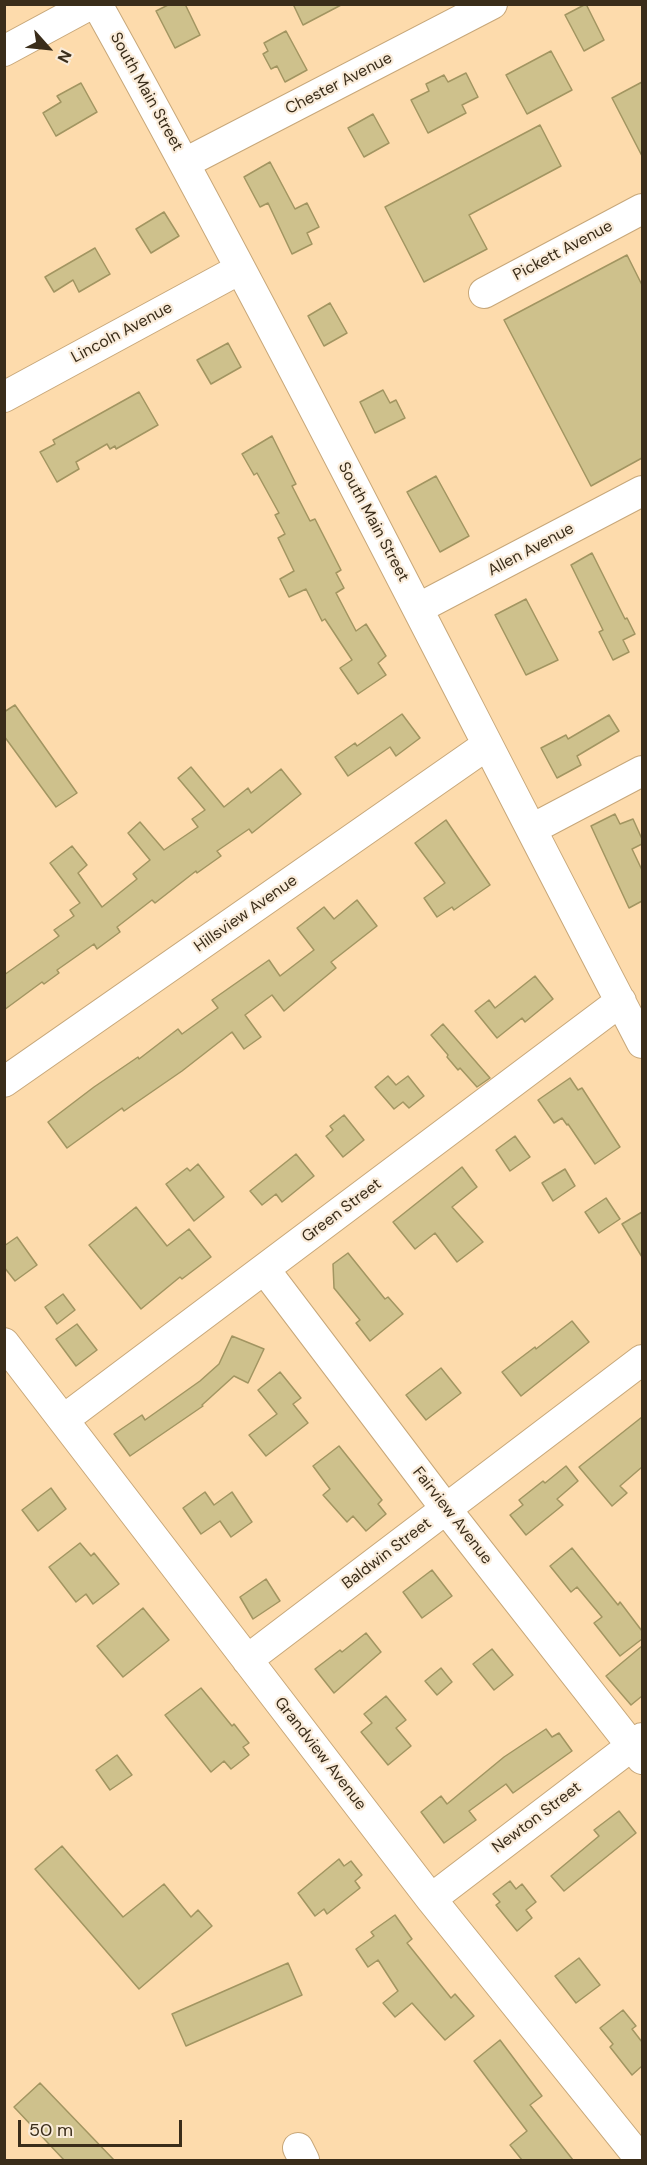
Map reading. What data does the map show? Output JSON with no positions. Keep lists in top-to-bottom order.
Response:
{
  "streets": {
    "street": [
      "Chester Avenue",
      "South Main Street",
      "Pickett Avenue",
      "Lincoln Avenue",
      "Allen Avenue",
      "Hillsview Avenue",
      "Green Street",
      "Fairview Avenue",
      "Baldwin Street",
      "Grandview Avenue",
      "Newton Street"
    ]
  },
  "crossings": [
    ["Chester Avenue", "South Main Street"],
    ["South Main Street", "Lincoln Avenue"],
    ["South Main Street", "Allen Avenue"],
    ["South Main Street", "Hillsview Avenue"],
    ["South Main Street", "Green Street"],
    ["Green Street", "Fairview Avenue"],
    ["Green Street", "Grandview Avenue"],
    ["Fairview Avenue", "Baldwin Street"],
    ["Fairview Avenue", "Newton Street"],
    ["Baldwin Street", "Grandview Avenue"],
    ["Grandview Avenue", "Newton Street"]
  ],
  "scale_bar": "50 m",
  "north": "bottom right"
}
